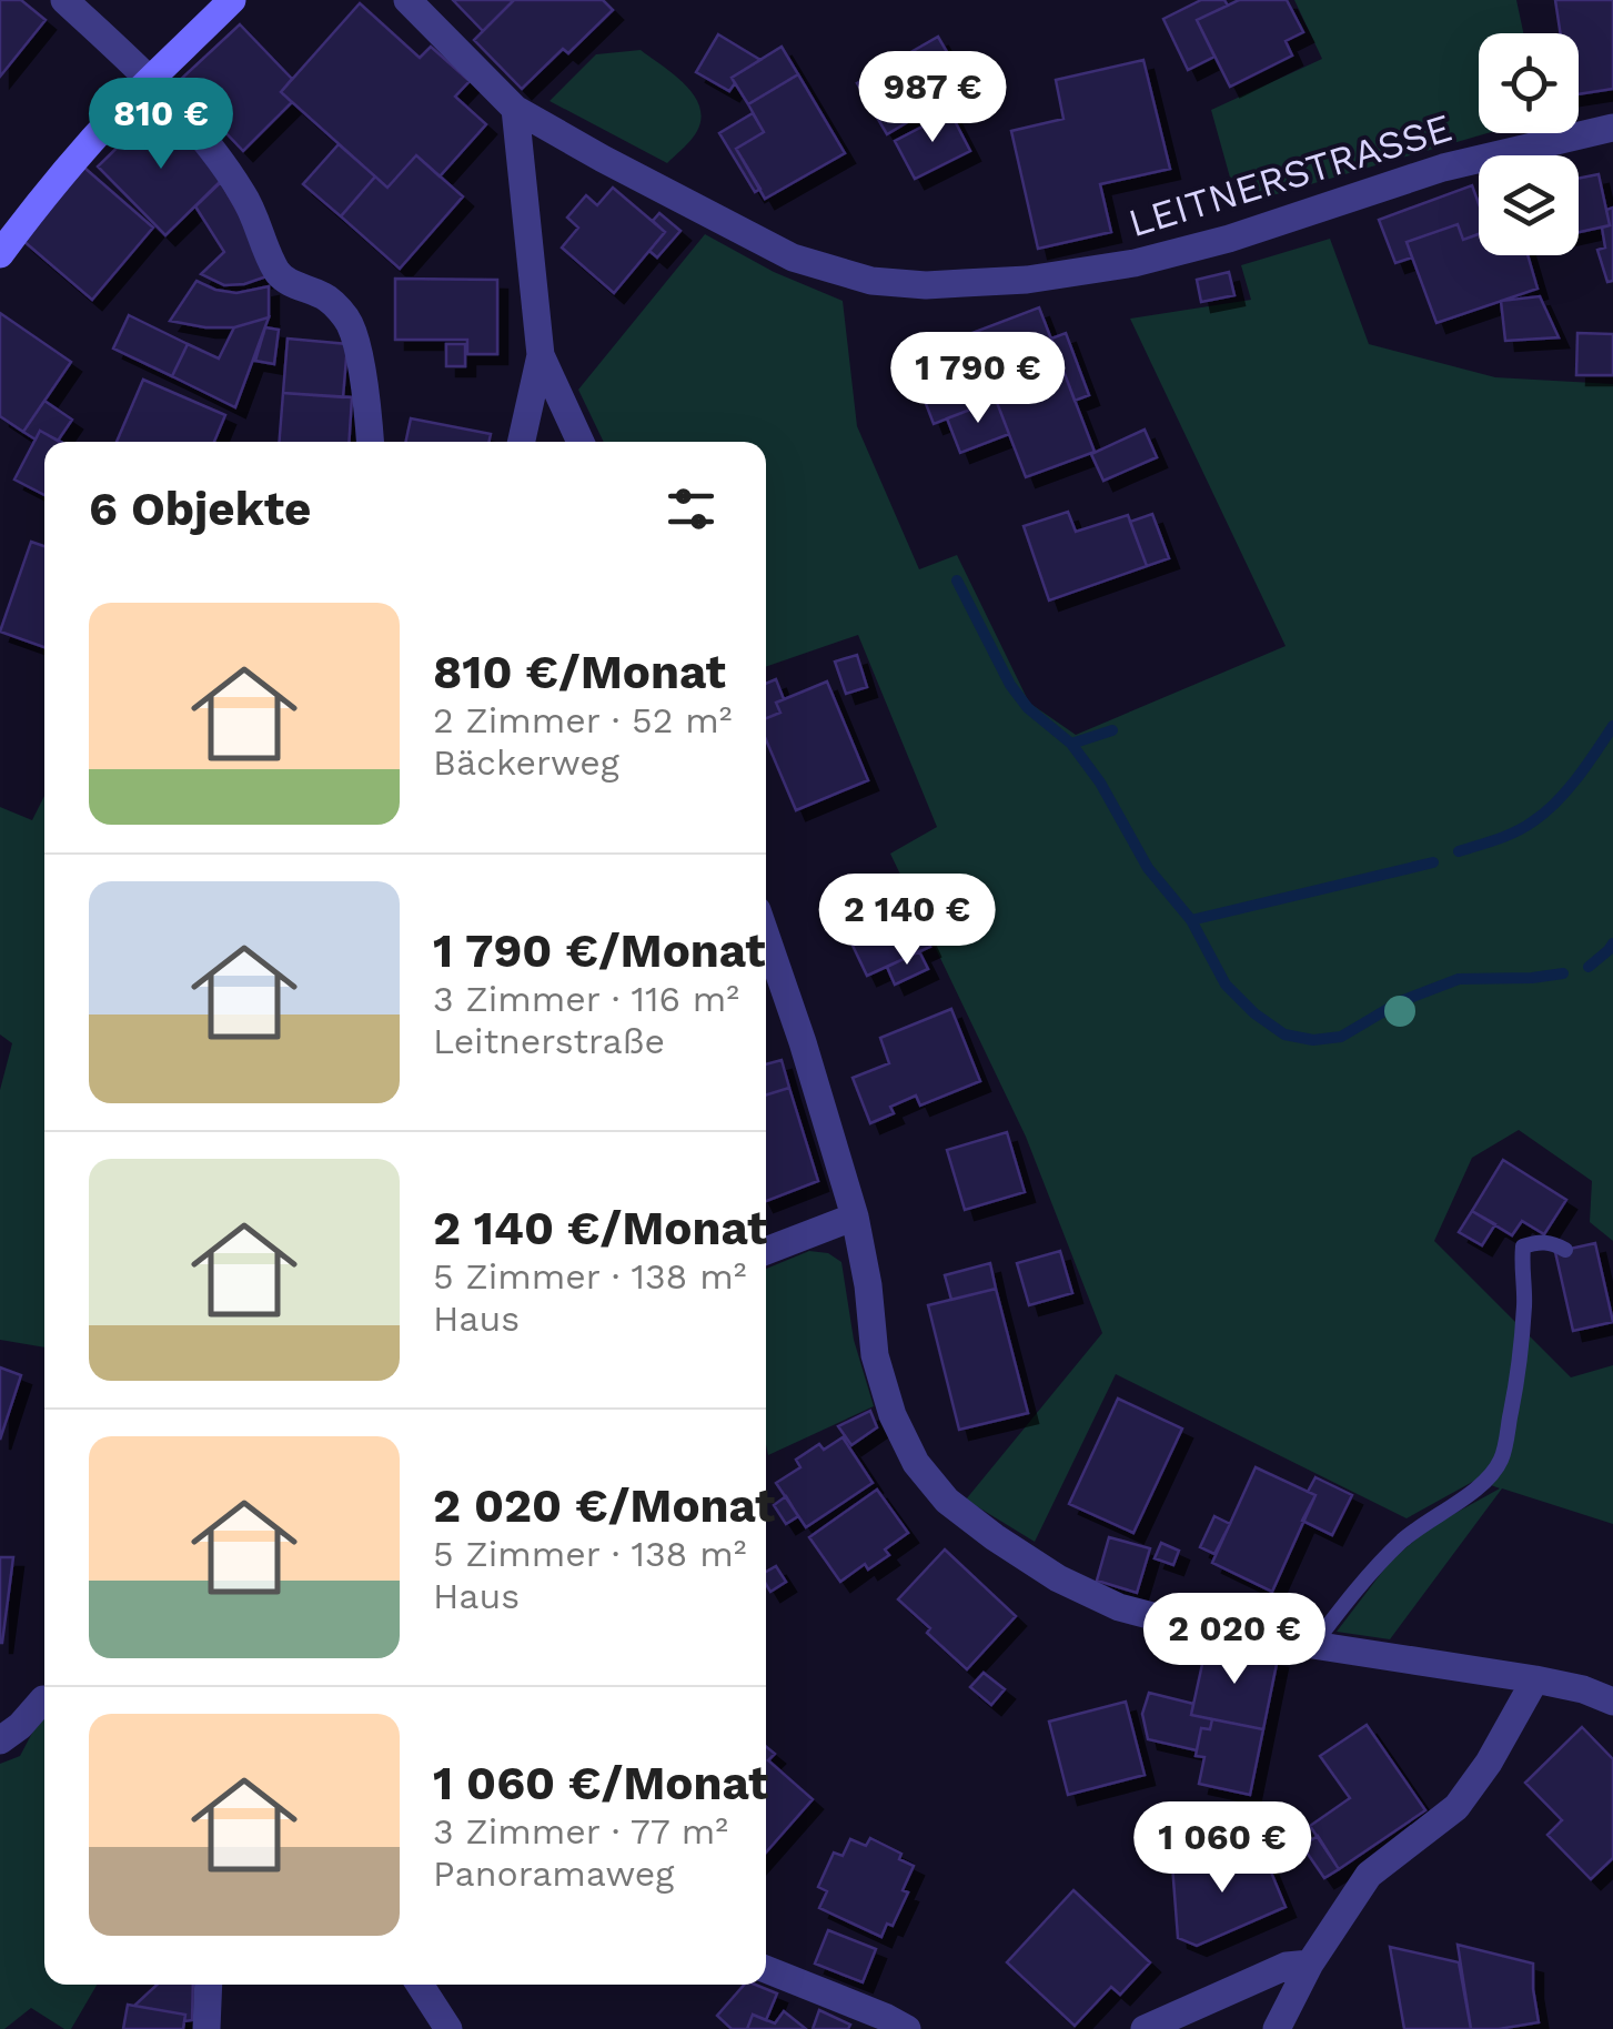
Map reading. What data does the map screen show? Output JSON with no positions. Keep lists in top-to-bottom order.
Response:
{
  "streets": {
    "street": ["LEITNERSTRASSE"]
  },
  "page": {
    "price": [
      "987 €",
      "810 €",
      "1 790 €",
      "2 140 €",
      "2 020 €",
      "1 060 €"
    ],
    "heading": "6 Objekte",
    "list": [
      {
        "name": "810 €/Monat",
        "note": "2 Zimmer · 52 m² · Bäckerweg"
      },
      {
        "name": "1 790 €/Monat",
        "note": "3 Zimmer · 116 m² · Leitnerstraße"
      },
      {
        "name": "2 140 €/Monat",
        "note": "5 Zimmer · 138 m² · Haus"
      },
      {
        "name": "2 020 €/Monat",
        "note": "5 Zimmer · 138 m² · Haus"
      },
      {
        "name": "1 060 €/Monat",
        "note": "3 Zimmer · 77 m² · Panoramaweg"
      }
    ]
  }
}
